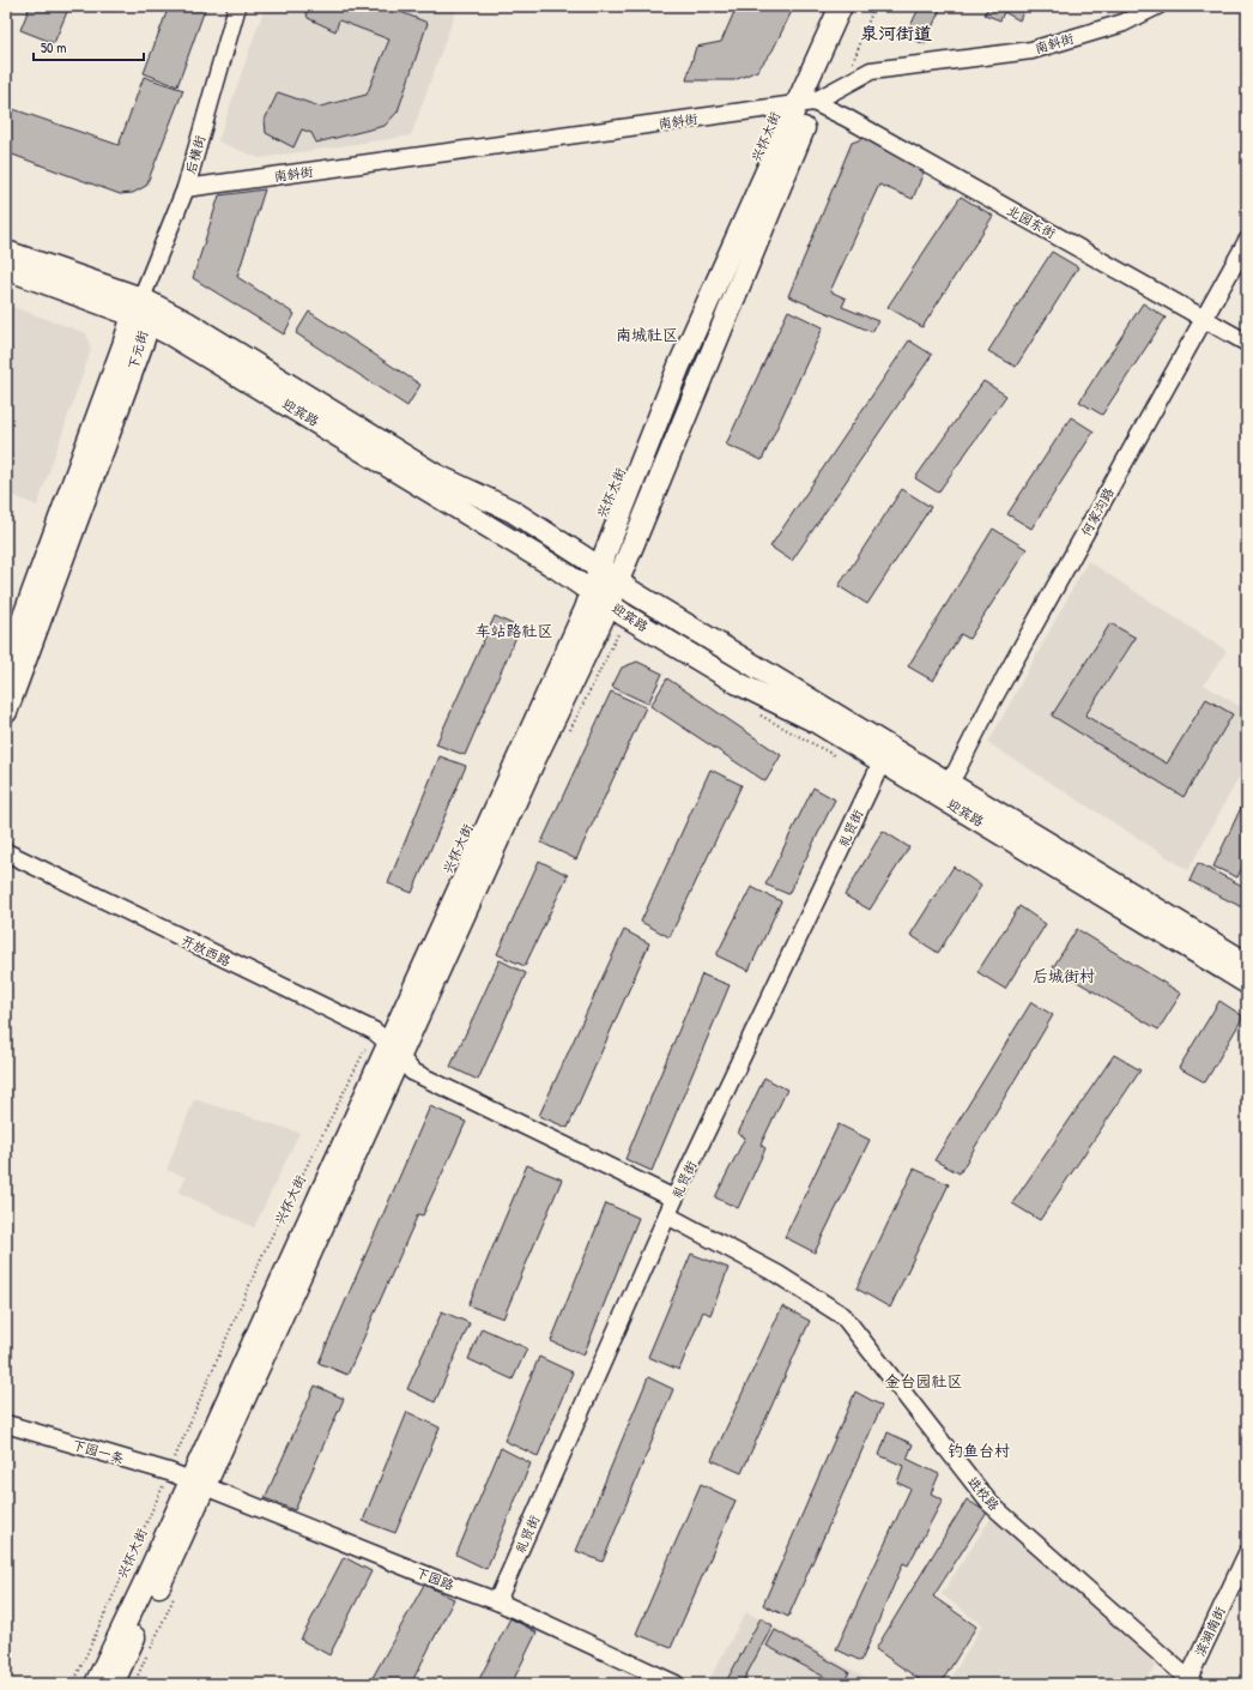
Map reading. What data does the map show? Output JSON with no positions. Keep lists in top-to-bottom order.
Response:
{
  "streets": {
    "main road": ["兴怀大街", "下元街", "迎宾路"],
    "street": [
      "南斜街",
      "后横街",
      "北园东街",
      "何家沟路",
      "礼贤街",
      "开放西路",
      "下园一条",
      "进校路",
      "下园路",
      "滨湖南街"
    ]
  },
  "crossings": [
    ["南斜街", "兴怀大街"],
    ["南斜街", "后横街"],
    ["南斜街", "北园东街"],
    ["兴怀大街", "北园东街"],
    ["兴怀大街", "迎宾路"],
    ["兴怀大街", "开放西路"],
    ["兴怀大街", "下园一条"],
    ["兴怀大街", "下园路"],
    ["后横街", "下元街"],
    ["后横街", "迎宾路"],
    ["北园东街", "何家沟路"],
    ["下元街", "迎宾路"],
    ["迎宾路", "何家沟路"],
    ["迎宾路", "礼贤街"],
    ["礼贤街", "开放西路"],
    ["礼贤街", "进校路"],
    ["礼贤街", "下园路"],
    ["下园一条", "下园路"],
    ["进校路", "滨湖南街"]
  ],
  "districts": [
    "泉河街道",
    "南城社区",
    "车站路社区",
    "后城街村",
    "金台园社区",
    "钓鱼台村"
  ],
  "scale_bar": "50 m"
}
